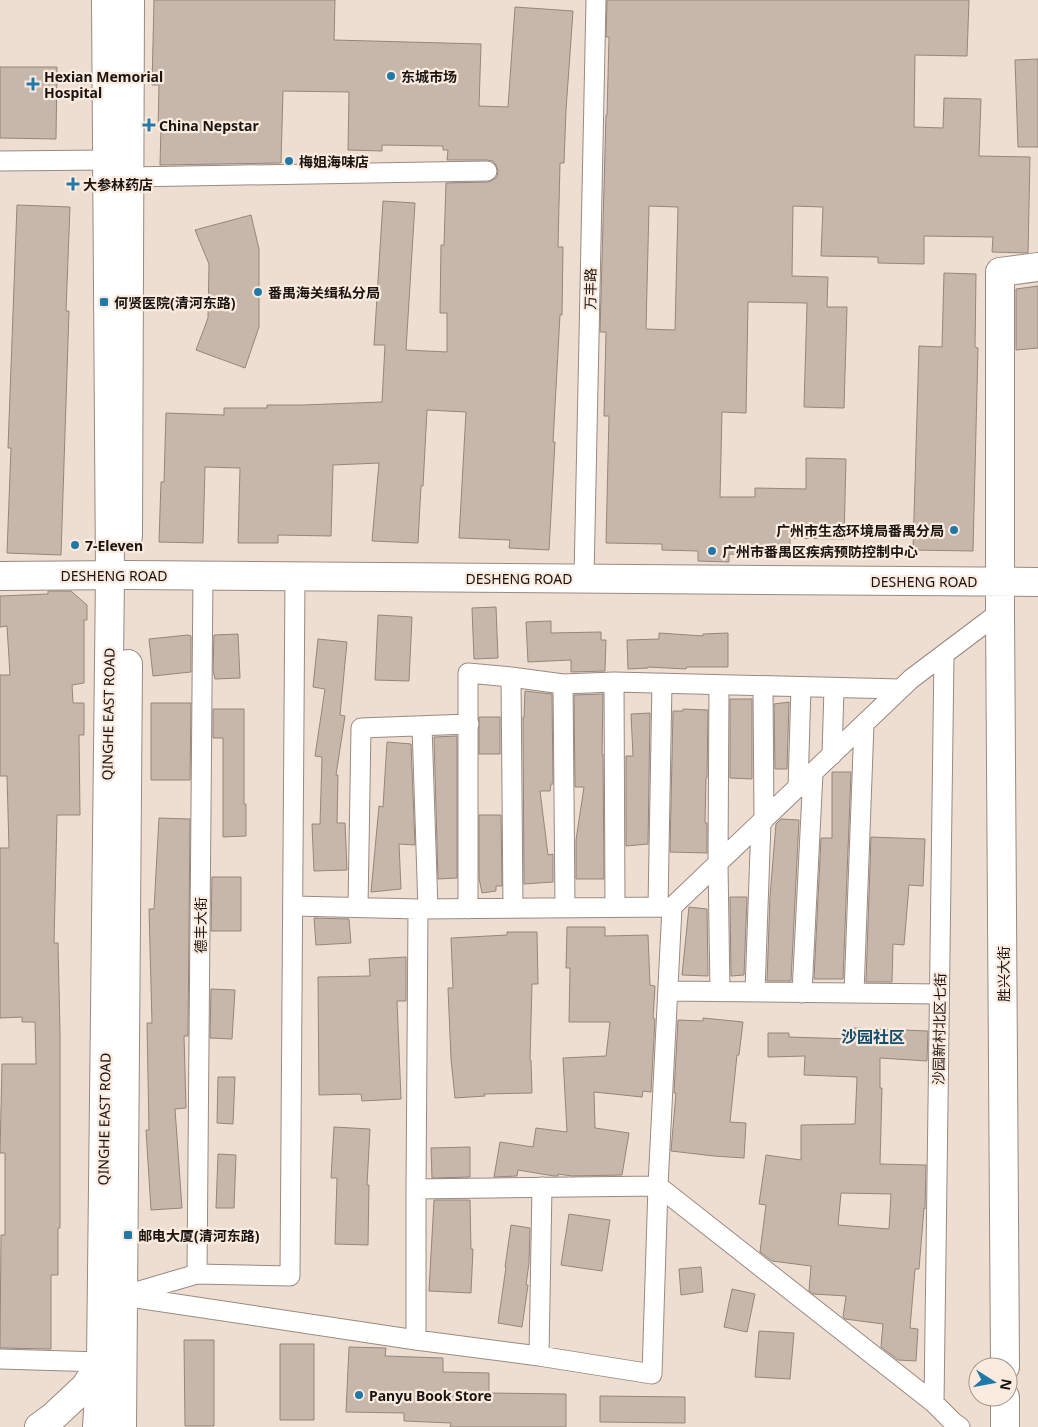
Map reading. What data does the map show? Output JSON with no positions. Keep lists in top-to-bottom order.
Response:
{
  "streets": {
    "main road": ["DESHENG ROAD", "QINGHE EAST ROAD", "胜兴大街"],
    "street": ["万丰路", "德丰大街", "沙园新村北区七街"]
  },
  "crossings": [
    ["万丰路", "DESHENG ROAD"],
    ["DESHENG ROAD", "QINGHE EAST ROAD"],
    ["DESHENG ROAD", "德丰大街"],
    ["DESHENG ROAD", "胜兴大街"]
  ],
  "districts": ["沙园社区"],
  "places": {
    "other": [
      "东城市场",
      "梅姐海味店",
      "番禺海关缉私分局",
      "广州市生态环境局番禺分局",
      "7-Eleven",
      "广州市番禺区疾病预防控制中心",
      "Panyu Book Store"
    ],
    "health": ["Hexian Memorial Hospital", "China Nepstar", "大参林药店"],
    "transit": ["何贤医院(清河东路)", "邮电大厦(清河东路)"]
  },
  "north": "right"
}
